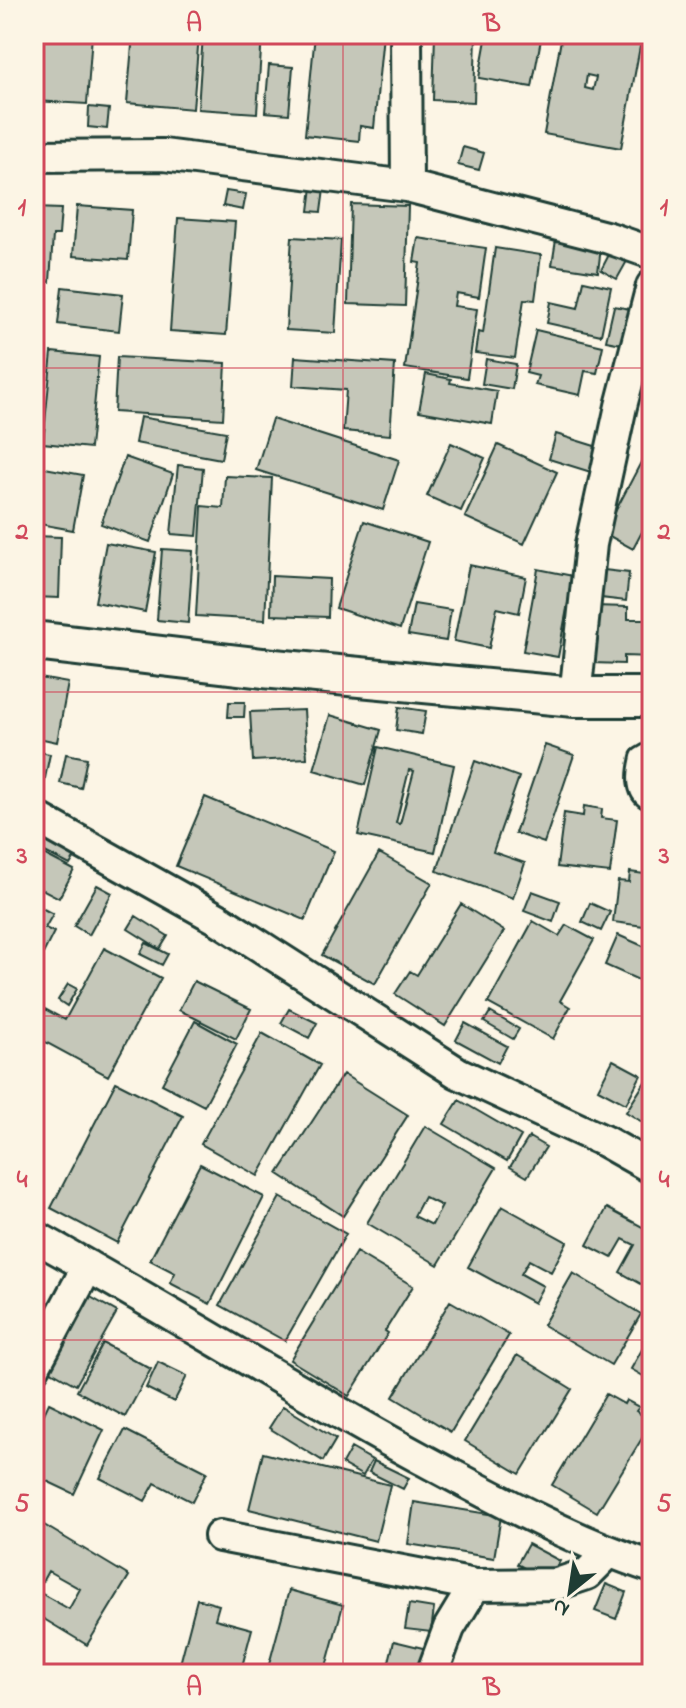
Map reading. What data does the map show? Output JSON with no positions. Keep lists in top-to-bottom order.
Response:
{
  "north": "bottom left",
  "grid": {
    "columns": ["A", "B"],
    "rows": [
      "1",
      "2",
      "3",
      "4",
      "5"
    ]
  }
}
